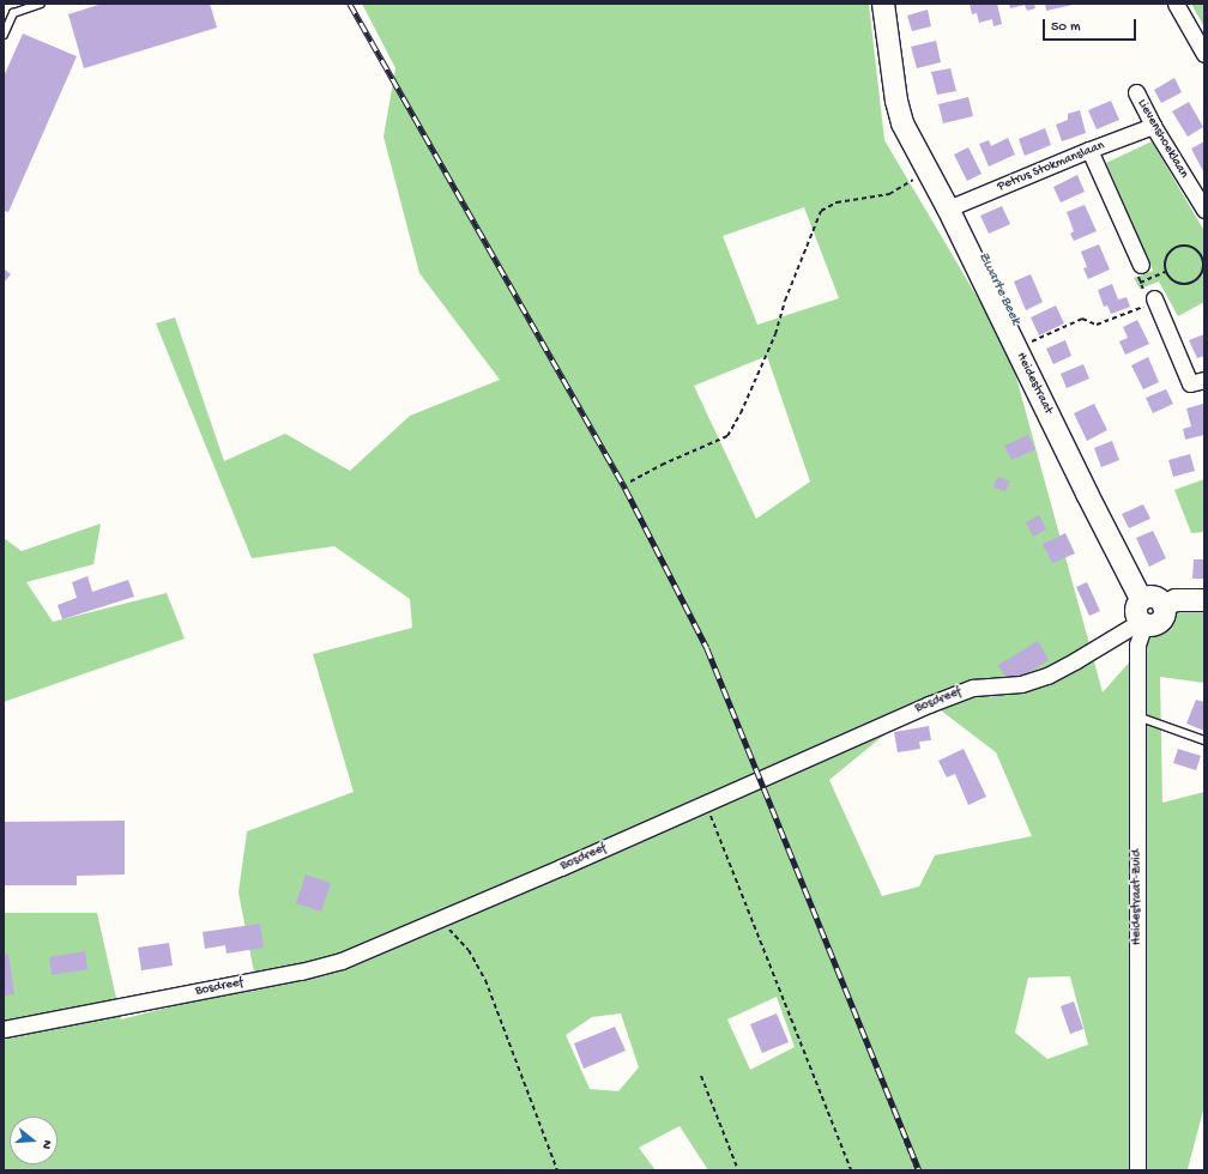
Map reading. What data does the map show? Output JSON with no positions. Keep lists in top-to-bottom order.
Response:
{
  "streets": {
    "street": [
      "Lievenshoeklaan",
      "Petrus Stokmanslaan",
      "Heidestraat",
      "Bosdreef",
      "Heidestraat-Zuid"
    ]
  },
  "crossings": [
    ["Lievenshoeklaan", "Petrus Stokmanslaan"],
    ["Petrus Stokmanslaan", "Heidestraat"],
    ["Heidestraat", "Bosdreef"],
    ["Heidestraat", "Heidestraat-Zuid"],
    ["Bosdreef", "Heidestraat-Zuid"]
  ],
  "water": ["Zwarte Beek"],
  "scale_bar": "50 m",
  "north": "right"
}
